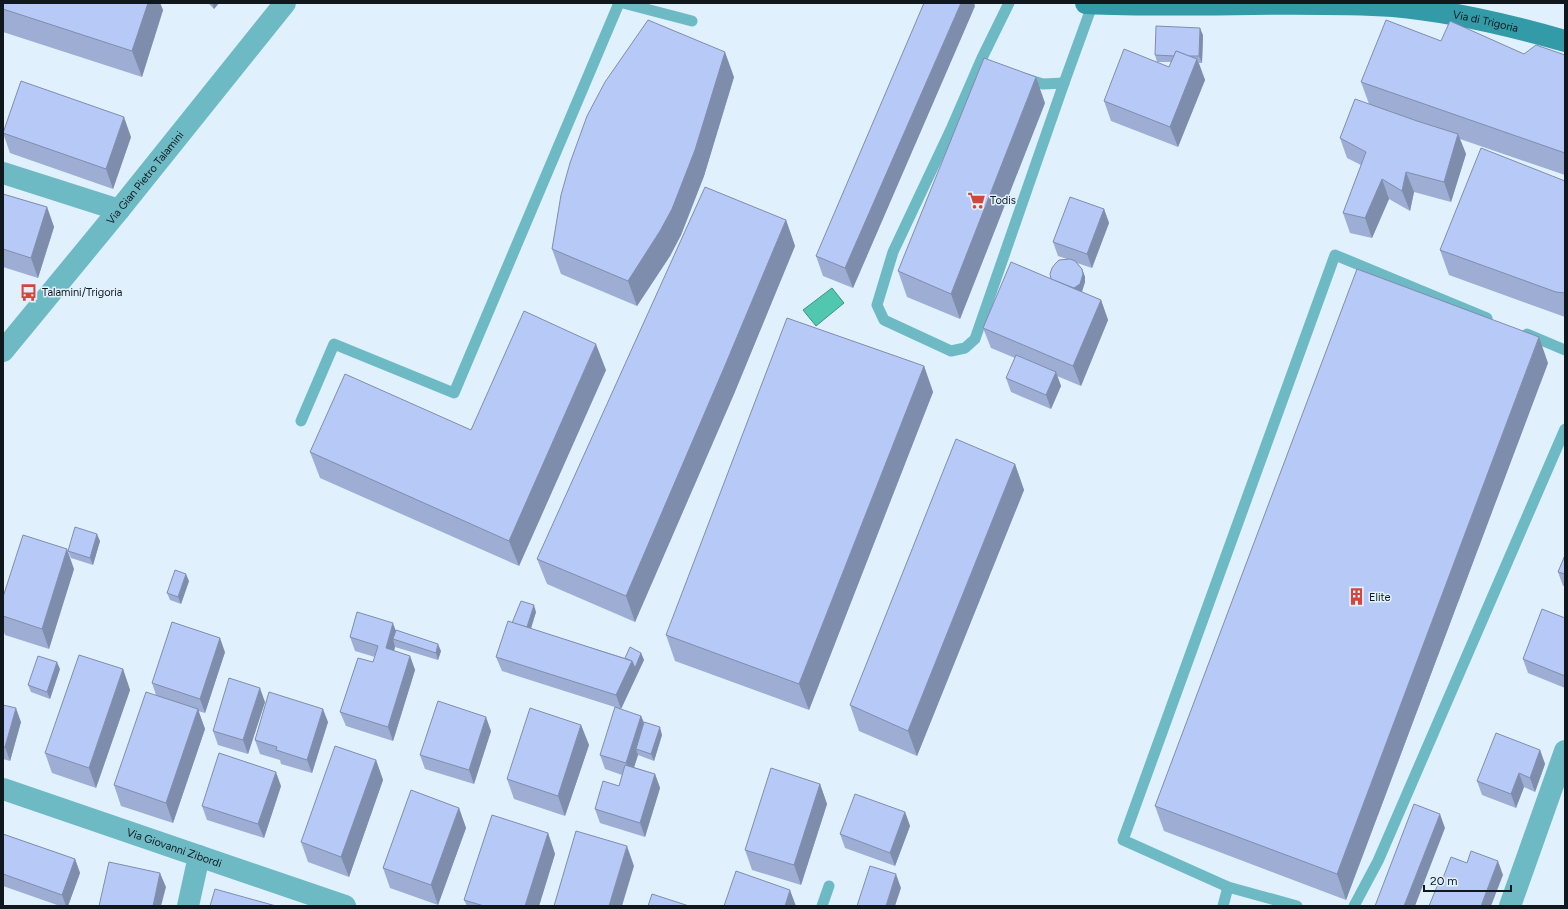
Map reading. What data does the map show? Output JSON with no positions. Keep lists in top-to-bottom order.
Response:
{
  "streets": {
    "street": ["Via di Trigoria", "Via Gian Pietro Talamini", "Via Giovanni Zibordi"]
  },
  "places": {
    "supermarket": ["Todis"],
    "bus stop": ["Talamini/Trigoria"],
    "building": ["Elite"]
  },
  "scale_bar": "20 m"
}
